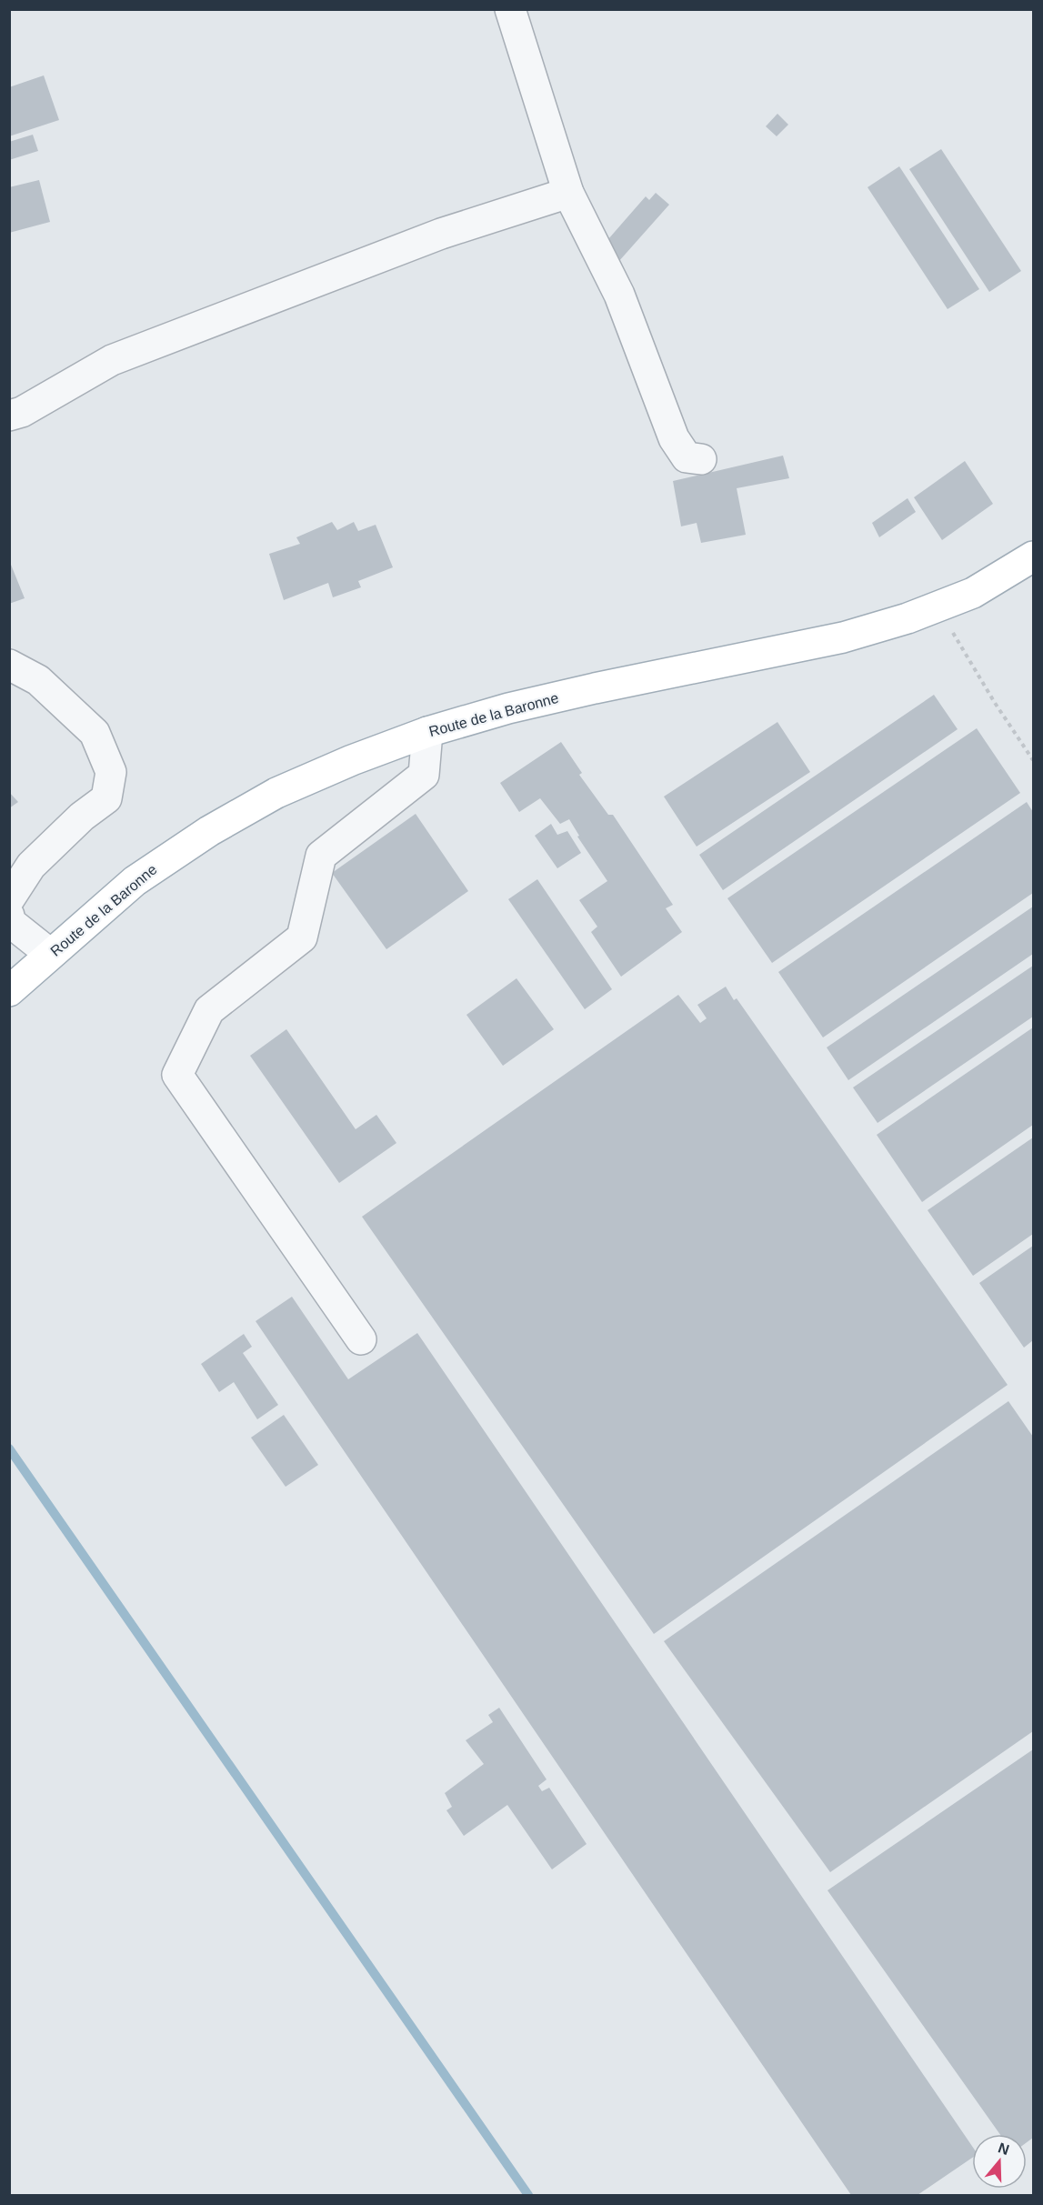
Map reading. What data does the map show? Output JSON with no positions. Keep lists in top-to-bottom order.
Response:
{
  "streets": {
    "main road": ["Route de la Baronne"]
  },
  "north": "top"
}
